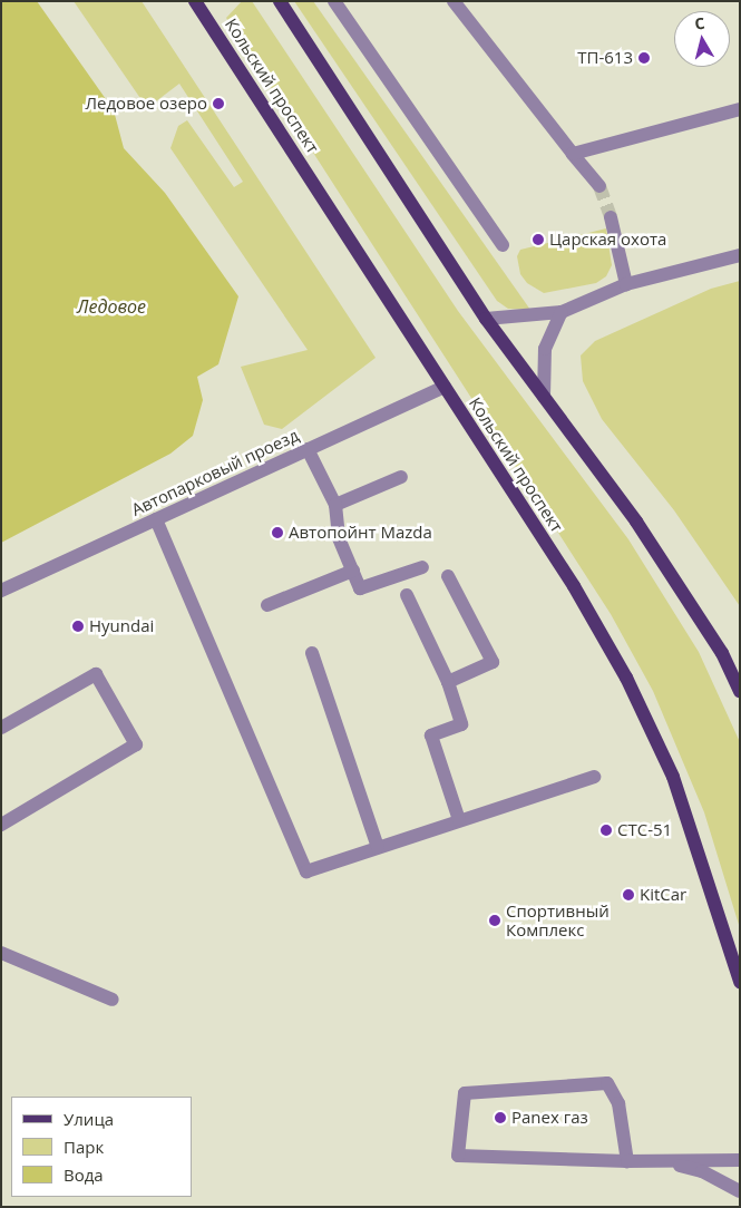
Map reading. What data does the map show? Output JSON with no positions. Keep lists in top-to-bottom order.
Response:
{
  "streets": {
    "main road": ["Кольский проспект"],
    "street": ["Автопарковый проезд"]
  },
  "crossings": [
    ["Кольский проспект", "Автопарковый проезд"]
  ],
  "water": ["Ледовое"],
  "places": [
    "ТП-613",
    "Ледовое озеро",
    "Царская охота",
    "Автопойнт Mazda",
    "Hyundai",
    "СТС-51",
    "KitCar",
    "Спортивный Комплекс",
    "Panex газ"
  ],
  "legend": ["Улица", "Парк", "Вода"],
  "north": "top"
}
